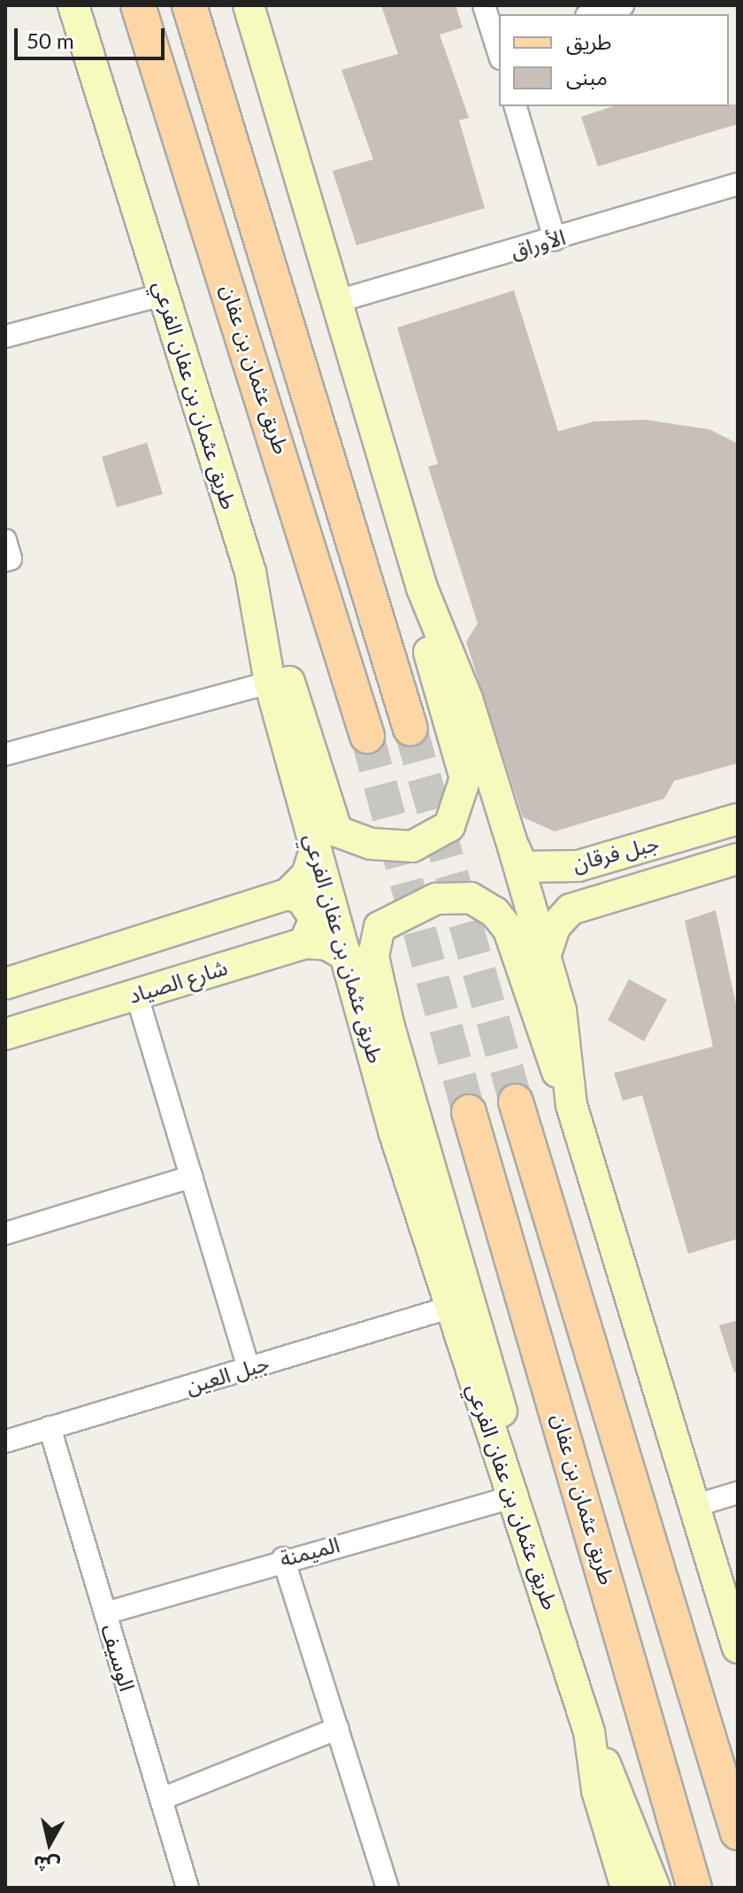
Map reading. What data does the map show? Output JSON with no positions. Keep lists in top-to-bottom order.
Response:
{
  "streets": {
    "main road": ["طريق عثمان بن عفان"],
    "street": [
      "الأوراق",
      "طريق عثمان بن عفان الفرعي",
      "جبل فرقان",
      "شارع الصياد",
      "جبل العين",
      "الميمنة",
      "الوسيف"
    ]
  },
  "crossings": [
    ["طريق عثمان بن عفان الفرعي", "جبل العين"],
    ["طريق عثمان بن عفان الفرعي", "الميمنة"],
    ["جبل العين", "الوسيف"],
    ["الميمنة", "الوسيف"]
  ],
  "legend": ["طريق", "مبنى"],
  "scale_bar": "50 m",
  "north": "bottom"
}
